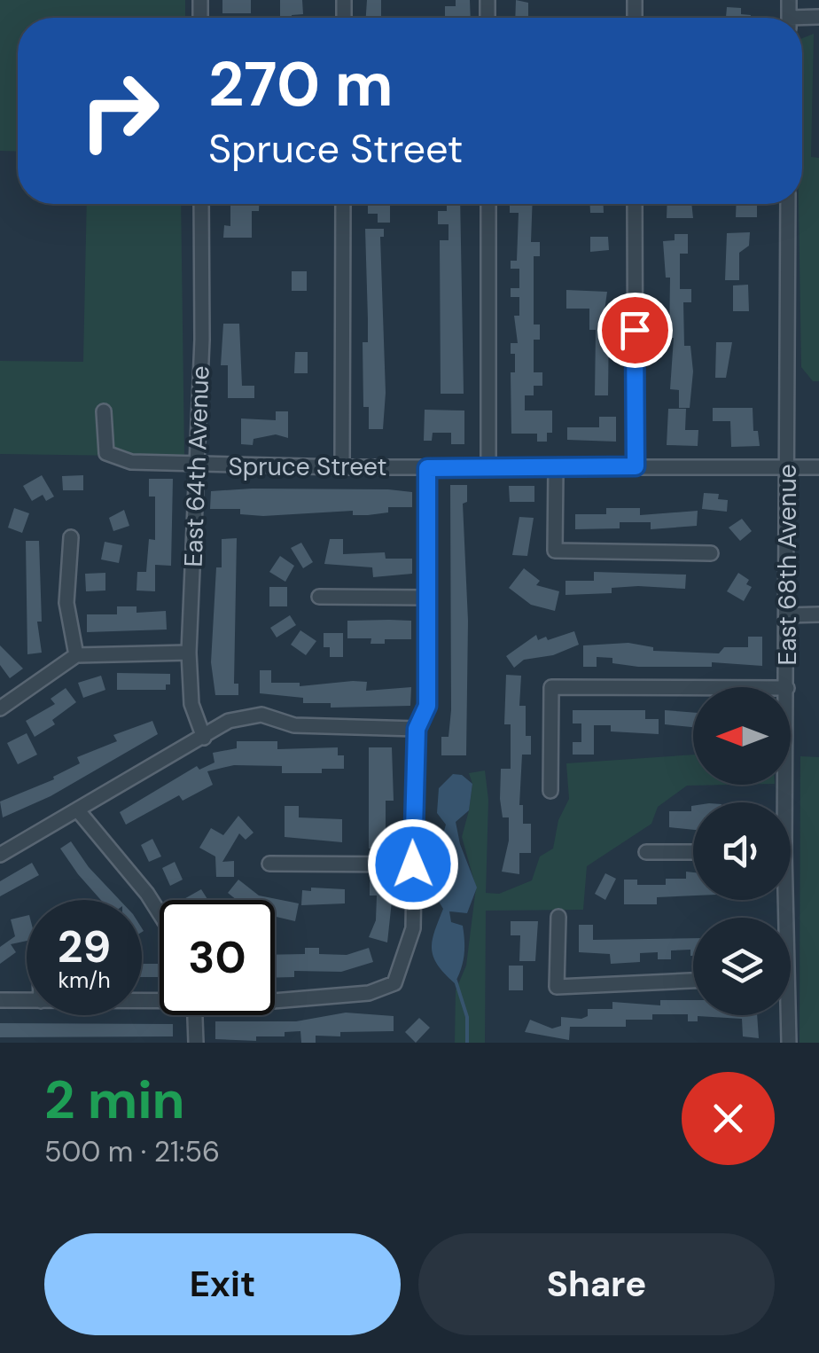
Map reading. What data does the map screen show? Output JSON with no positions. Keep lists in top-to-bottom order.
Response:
{
  "streets": {
    "street": ["East 64th Avenue", "Spruce Street", "East 68th Avenue"]
  },
  "crossings": [
    ["East 64th Avenue", "Spruce Street"],
    ["Spruce Street", "East 68th Avenue"]
  ],
  "north": "left",
  "page": {
    "turn": ["270 m", "Spruce Street"],
    "speed": "29 km/h",
    "limit": "30",
    "heading": ["2 min", "500 m · 21:56"],
    "buttons": ["Exit", "Share"]
  }
}
